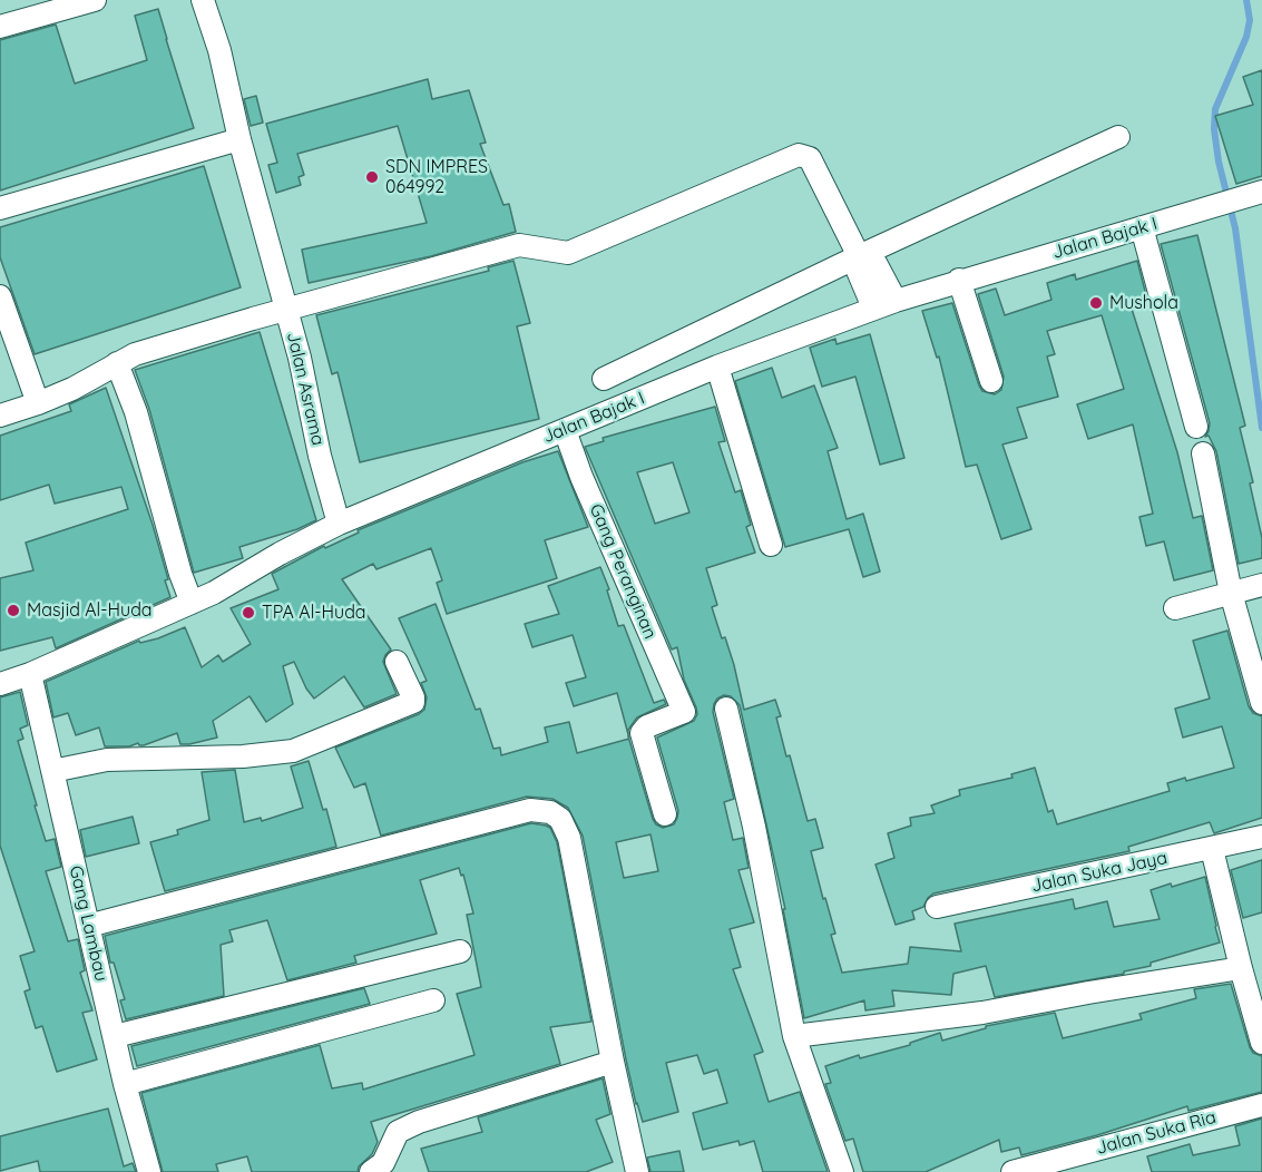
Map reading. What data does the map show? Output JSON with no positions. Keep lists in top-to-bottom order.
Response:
{
  "streets": {
    "street": [
      "Jalan Bajak I",
      "Jalan Asrama",
      "Gang Peranginan",
      "Jalan Suka Jaya",
      "Gang Lambau",
      "Jalan Suka Ria"
    ]
  },
  "crossings": [
    ["Jalan Bajak I", "Jalan Asrama"],
    ["Jalan Bajak I", "Gang Peranginan"],
    ["Jalan Bajak I", "Gang Lambau"]
  ],
  "places": [
    "SDN IMPRES 064992",
    "Mushola",
    "Masjid Al-Huda",
    "TPA Al-Huda"
  ]
}
